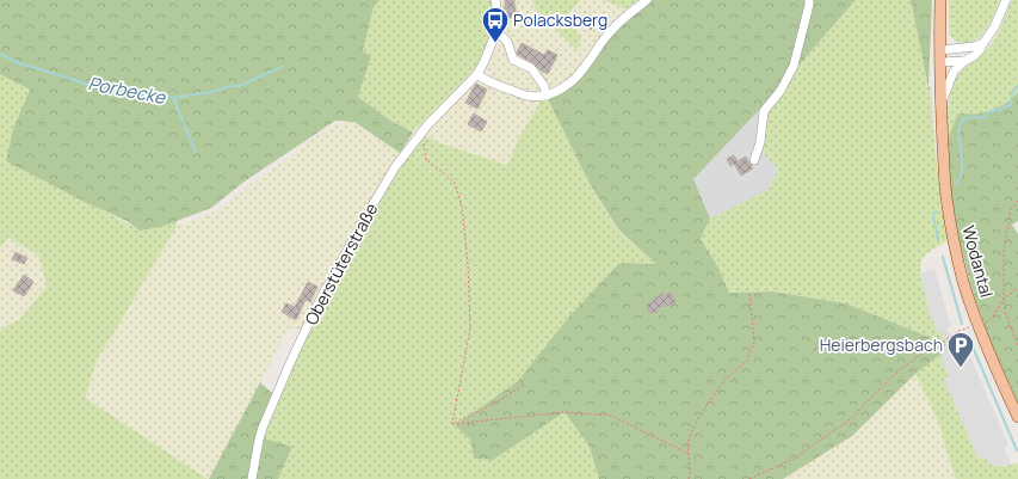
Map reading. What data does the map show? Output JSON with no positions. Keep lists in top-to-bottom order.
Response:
{
  "streets": {
    "main road": ["Wodantal"],
    "street": ["Oberstüterstraße"]
  },
  "water": ["Porbecke"],
  "places": {
    "bus stop": ["Polacksberg"],
    "parking": ["Heierbergsbach"]
  }
}
